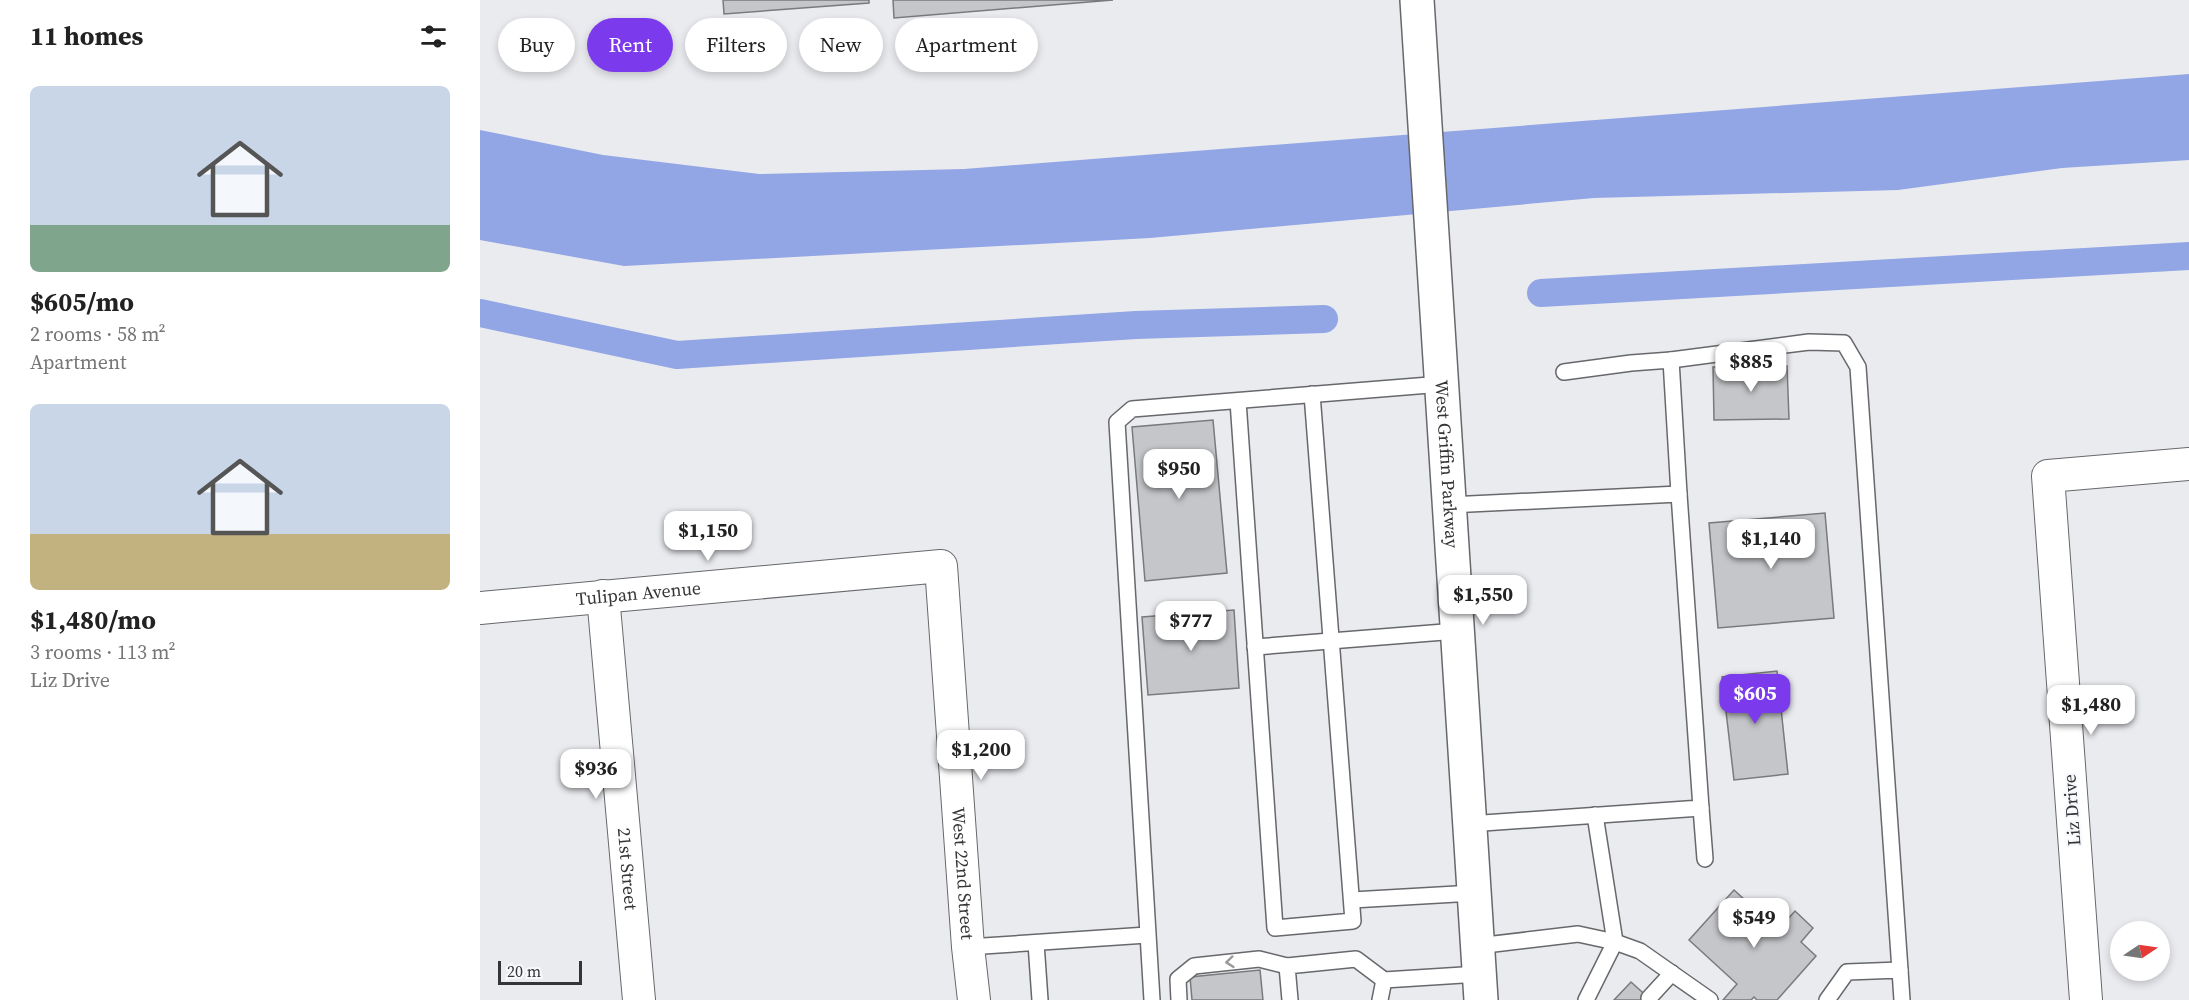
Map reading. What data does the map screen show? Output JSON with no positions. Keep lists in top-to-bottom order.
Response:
{
  "streets": {
    "main road": ["West Griffin Parkway"],
    "street": [
      "Tulipan Avenue",
      "Liz Drive",
      "21st Street",
      "West 22nd Street"
    ]
  },
  "crossings": [
    ["Tulipan Avenue", "21st Street"],
    ["Tulipan Avenue", "West 22nd Street"]
  ],
  "scale_bar": "20 m",
  "north": "right",
  "page": {
    "heading": "11 homes",
    "chip": [
      "Buy",
      "Rent",
      "Filters",
      "New",
      "Apartment"
    ],
    "list": [
      {
        "name": "$605/mo",
        "note": "2 rooms · 58 m² · Apartment"
      },
      {
        "name": "$1,480/mo",
        "note": "3 rooms · 113 m² · Liz Drive"
      }
    ],
    "price": [
      "$885",
      "$950",
      "$1,150",
      "$1,140",
      "$1,550",
      "$777",
      "$605",
      "$1,480",
      "$1,200",
      "$936",
      "$549"
    ],
    "scale": "20 m"
  }
}
